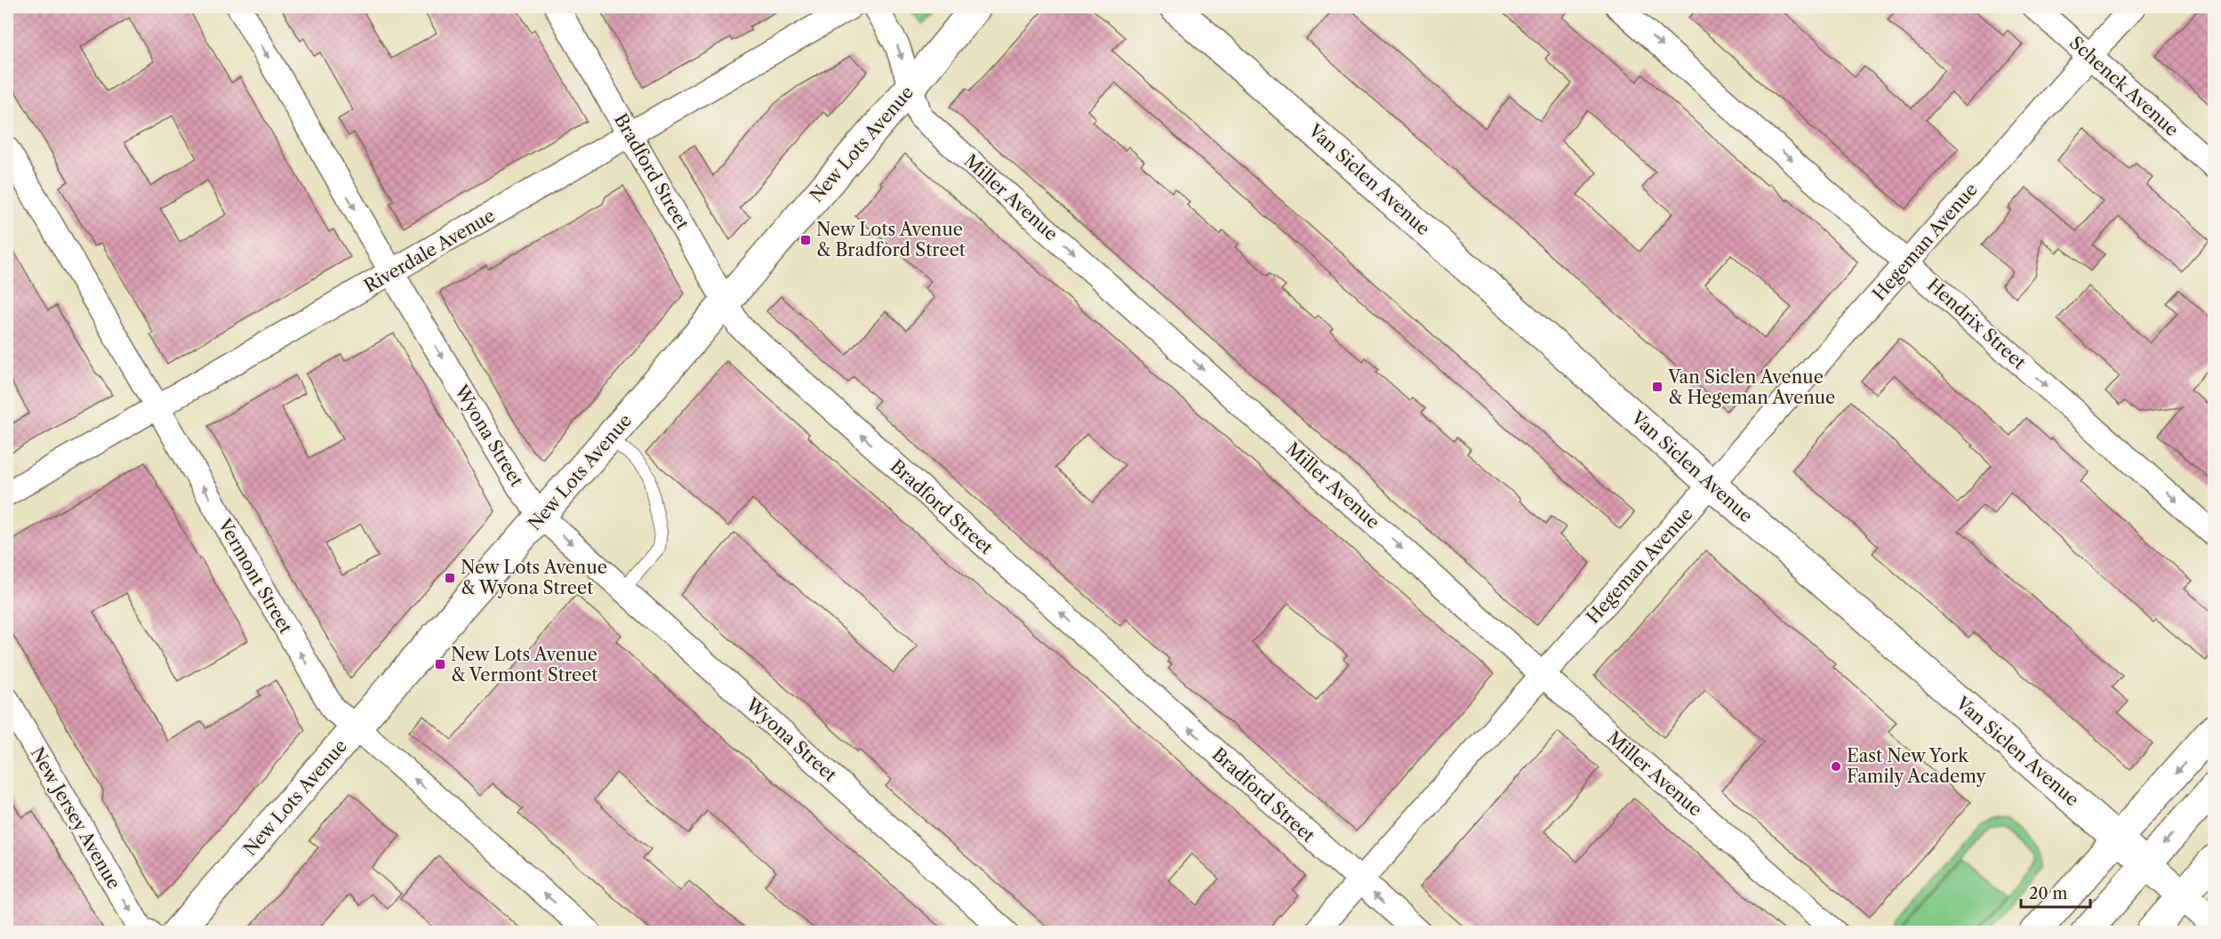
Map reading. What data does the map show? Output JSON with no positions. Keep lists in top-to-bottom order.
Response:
{
  "streets": {
    "main road": ["New Lots Avenue", "Van Siclen Avenue"],
    "street": [
      "Schenck Avenue",
      "Bradford Street",
      "Miller Avenue",
      "Hegeman Avenue",
      "Riverdale Avenue",
      "Hendrix Street",
      "Wyona Street",
      "Vermont Street",
      "New Jersey Avenue"
    ]
  },
  "crossings": [
    ["Schenck Avenue", "Hegeman Avenue"],
    ["New Lots Avenue", "Bradford Street"],
    ["New Lots Avenue", "Miller Avenue"],
    ["New Lots Avenue", "Wyona Street"],
    ["New Lots Avenue", "Vermont Street"],
    ["Bradford Street", "Hegeman Avenue"],
    ["Bradford Street", "Riverdale Avenue"],
    ["Van Siclen Avenue", "Hegeman Avenue"],
    ["Miller Avenue", "Hegeman Avenue"],
    ["Hegeman Avenue", "Hendrix Street"],
    ["Riverdale Avenue", "Wyona Street"],
    ["Riverdale Avenue", "Vermont Street"]
  ],
  "one_way": [
    "Bradford Street",
    "Miller Avenue",
    "Hendrix Street",
    "Wyona Street",
    "Vermont Street",
    "New Jersey Avenue"
  ],
  "places": {
    "transit": [
      "New Lots Avenue & Bradford Street",
      "Van Siclen Avenue & Hegeman Avenue",
      "New Lots Avenue & Wyona Street",
      "New Lots Avenue & Vermont Street"
    ],
    "other": ["East New York Family Academy"]
  },
  "scale_bar": "20 m"
}
